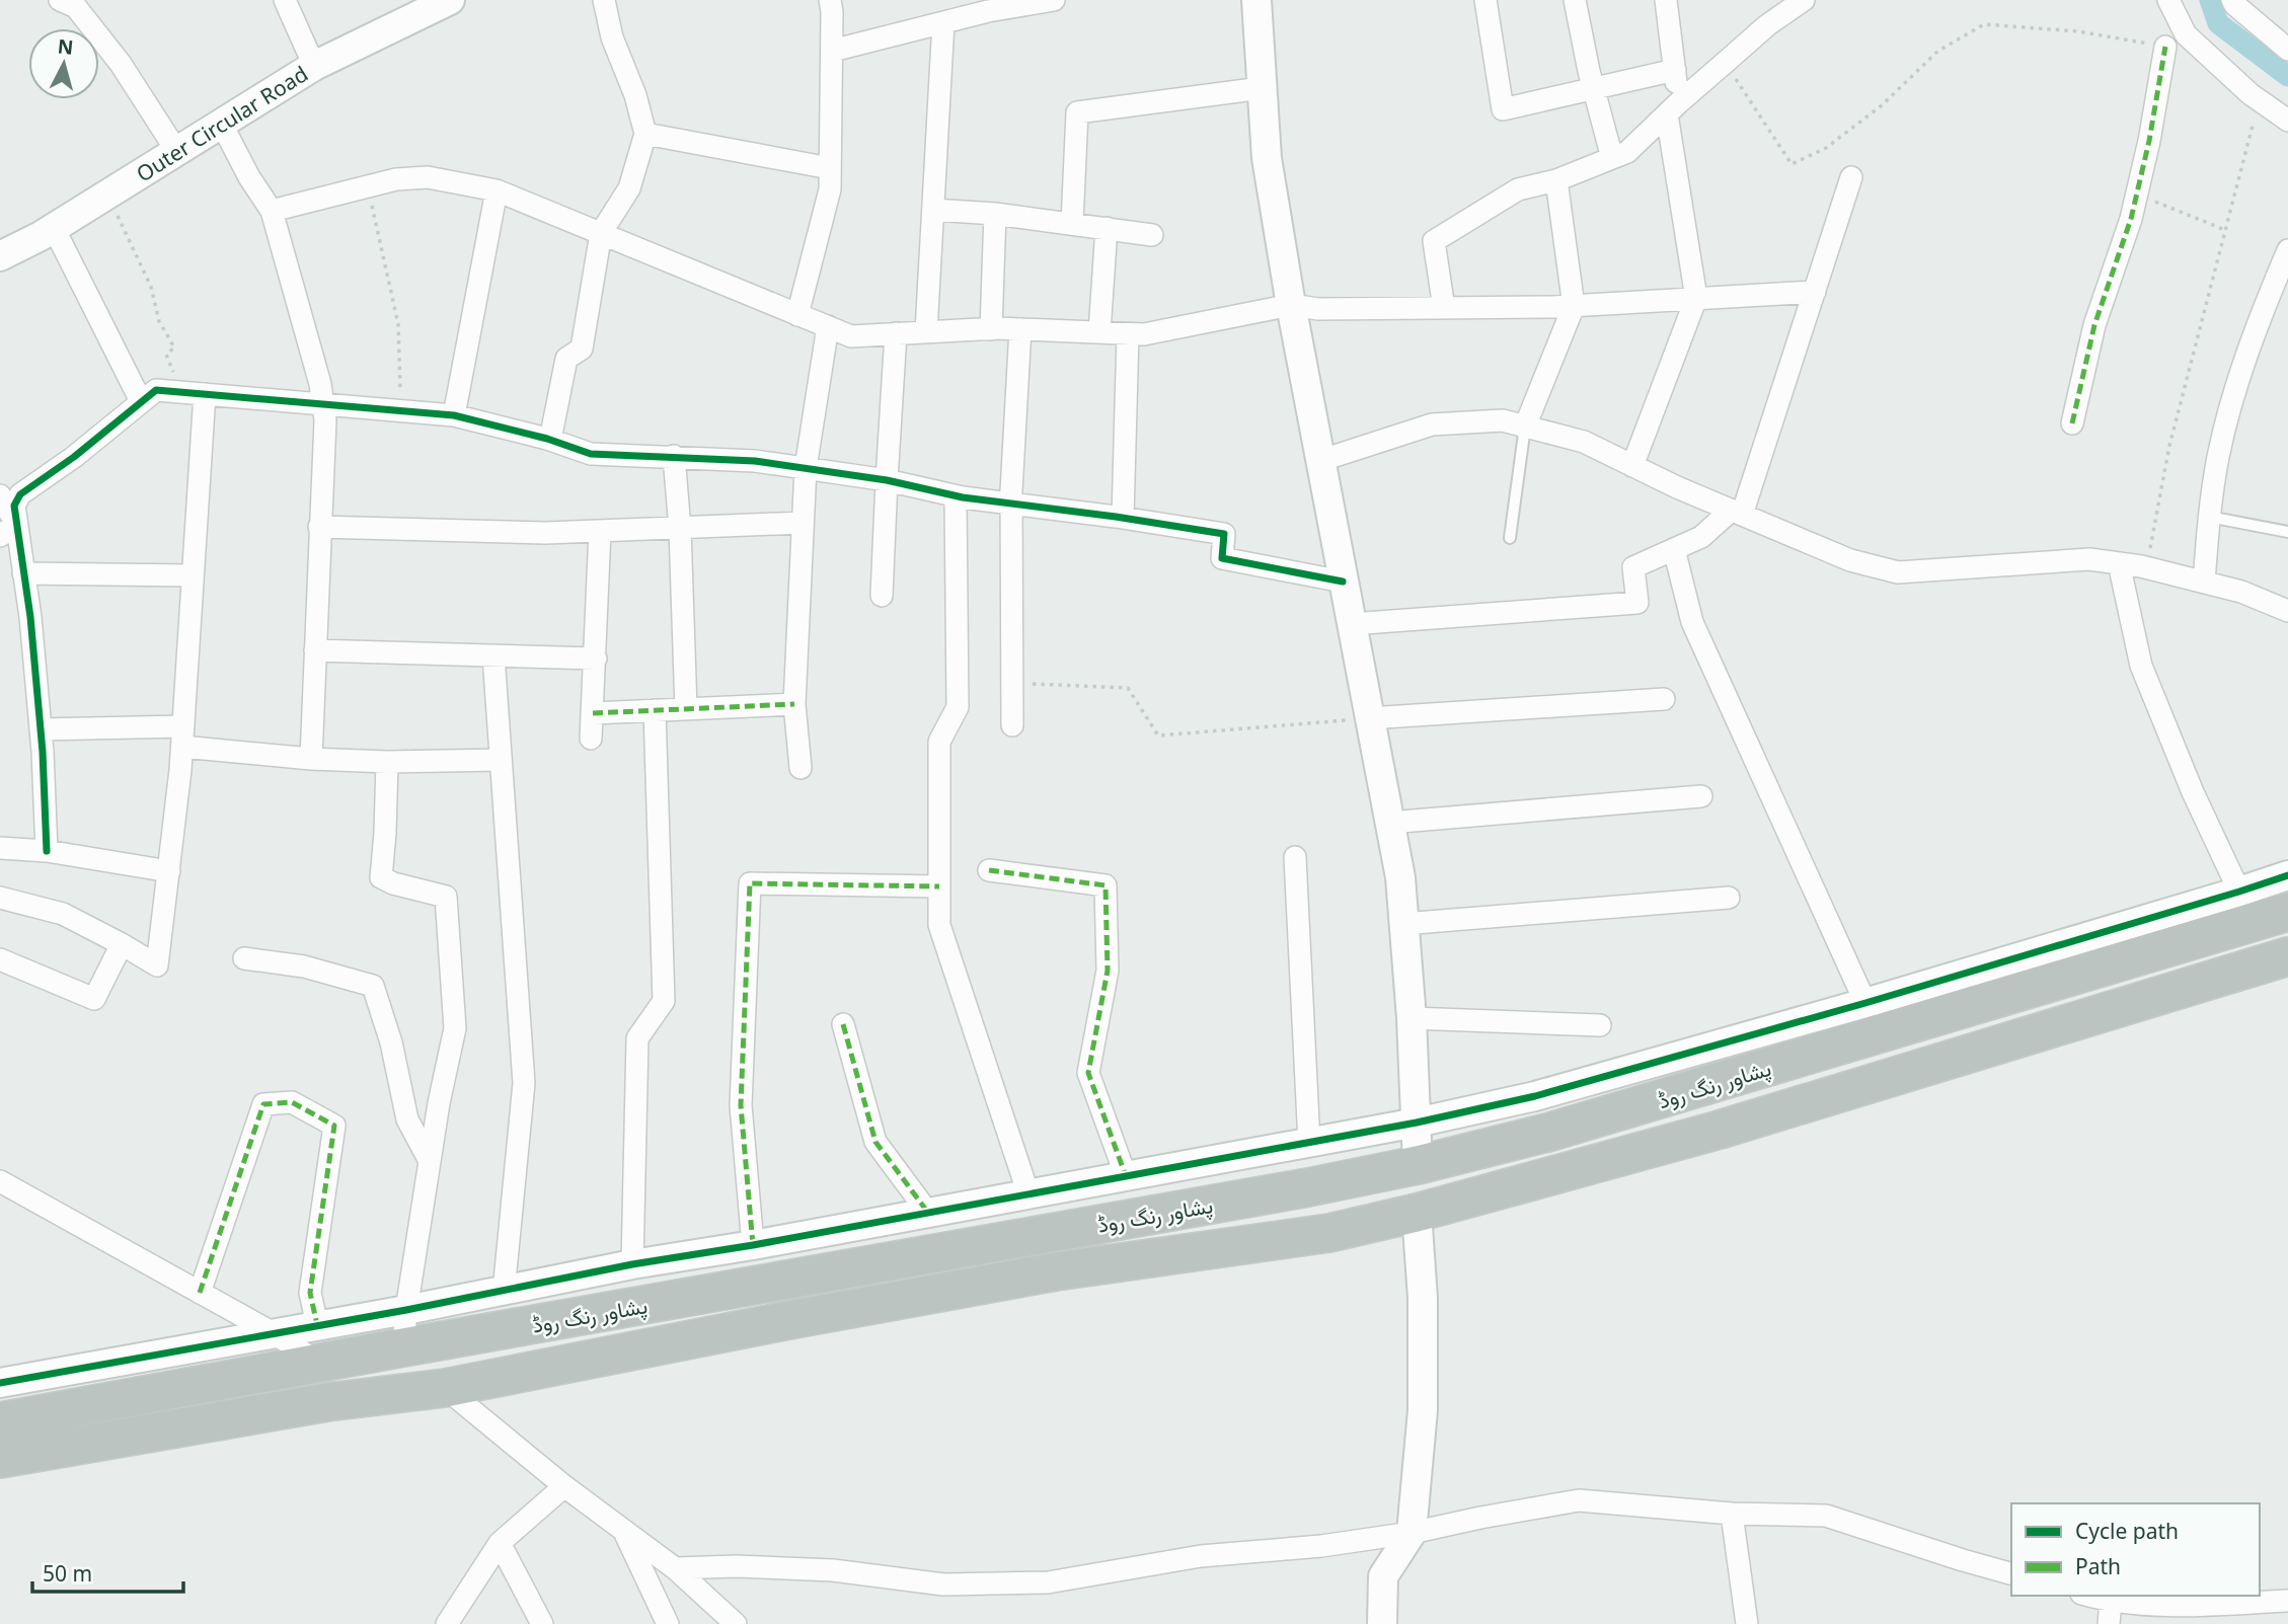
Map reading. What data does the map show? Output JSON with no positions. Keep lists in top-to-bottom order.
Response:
{
  "streets": {
    "highway": ["پشاور رنگ روڈ"],
    "street": ["Outer Circular Road"]
  },
  "legend": ["Cycle path", "Path"],
  "scale_bar": "50 m",
  "north": "top"
}
